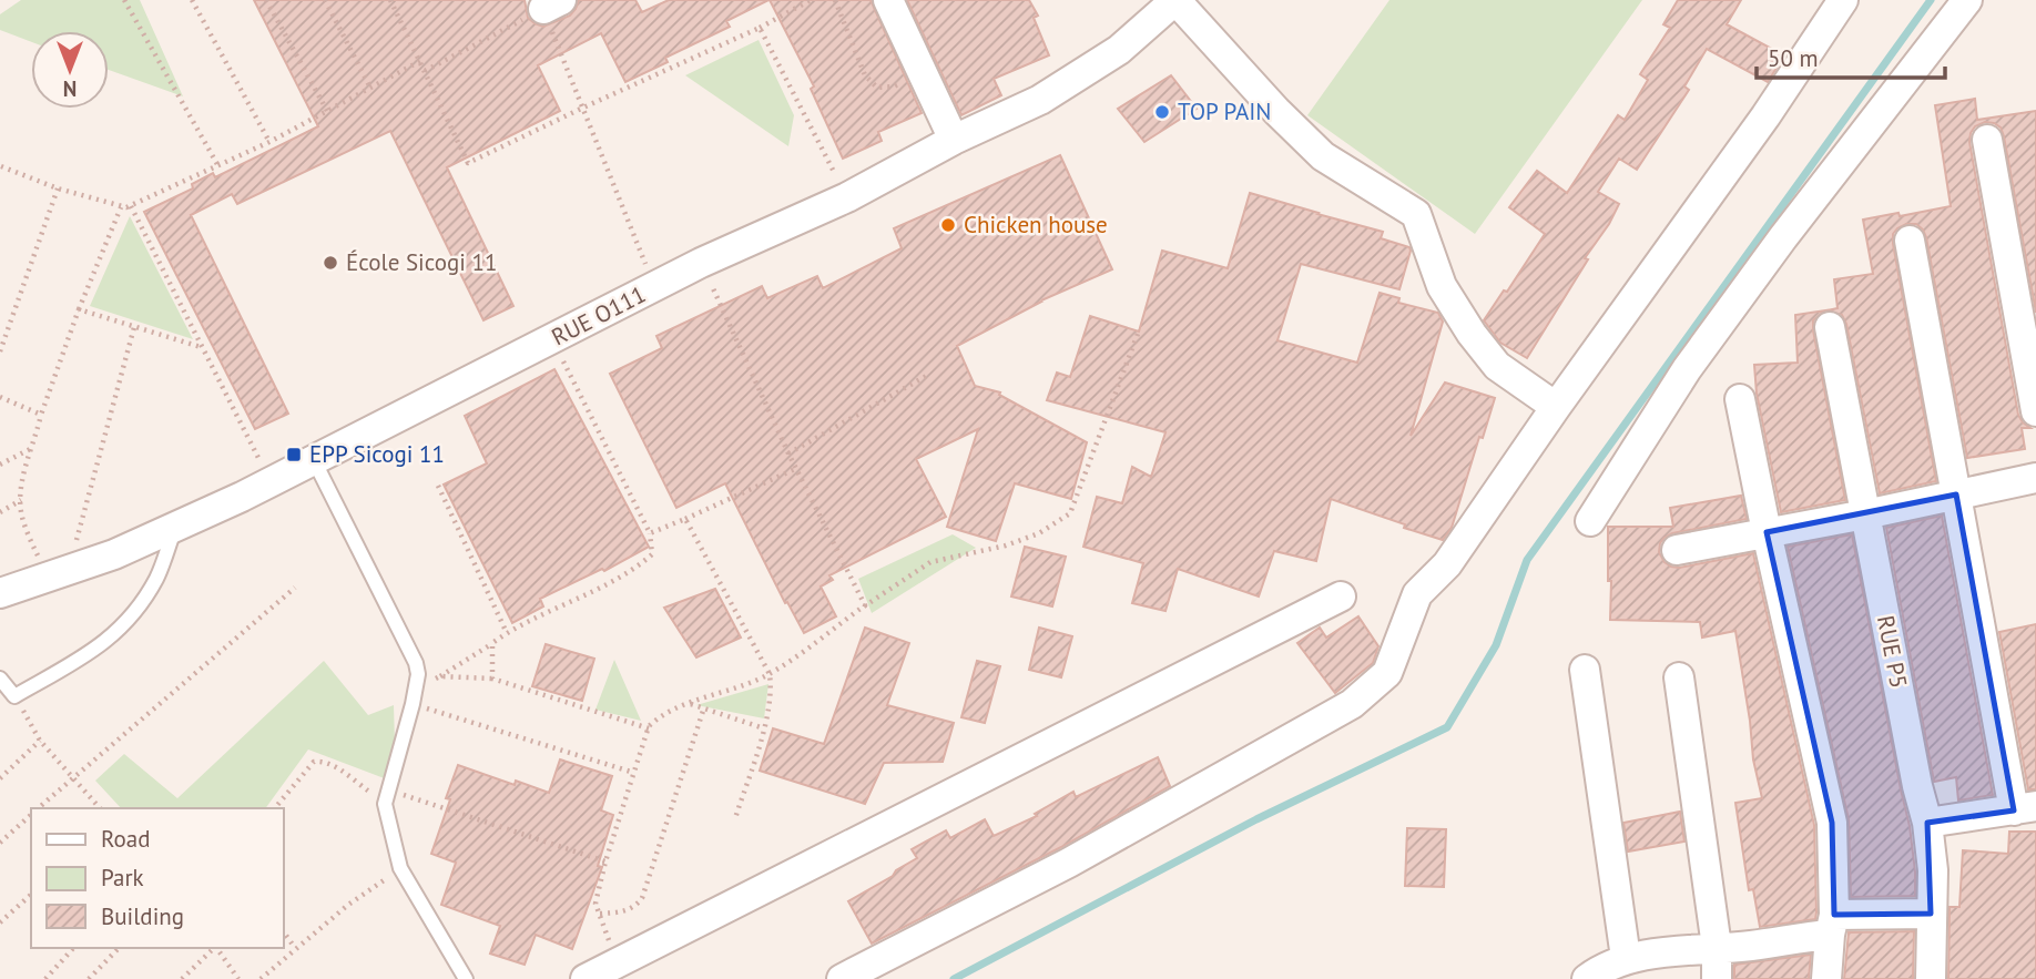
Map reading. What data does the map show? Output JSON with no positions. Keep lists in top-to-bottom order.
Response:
{
  "streets": {
    "street": ["RUE O111", "RUE P5"]
  },
  "places": {
    "other": ["TOP PAIN", "Chicken house", "École Sicogi 11"],
    "transit": ["EPP Sicogi 11"]
  },
  "legend": ["Road", "Park", "Building"],
  "scale_bar": "50 m",
  "north": "bottom"
}
